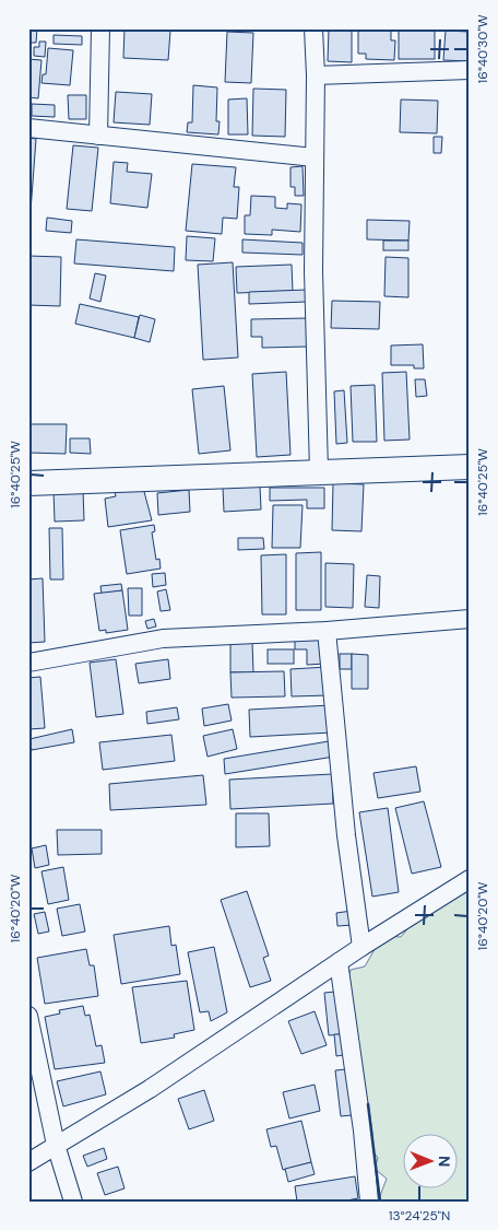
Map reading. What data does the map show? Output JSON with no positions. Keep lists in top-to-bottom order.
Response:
{
  "north": "right",
  "coordinates": [
    "16°40'30\"W",
    "16°40'25\"W",
    "16°40'20\"W",
    "13°24'25\"N"
  ]
}
